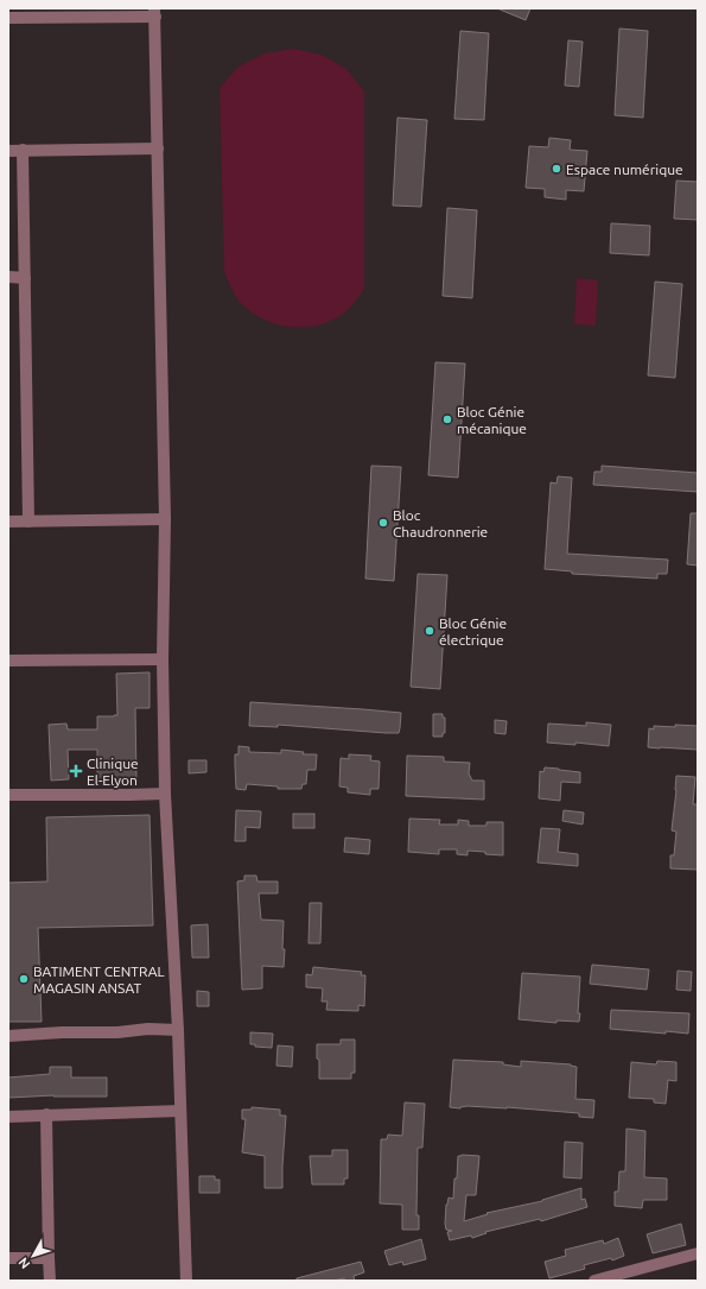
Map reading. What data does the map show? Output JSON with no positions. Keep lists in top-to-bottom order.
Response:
{
  "places": {
    "other": [
      "Espace numérique",
      "Bloc Génie mécanique",
      "Bloc Chaudronnerie",
      "Bloc Génie électrique",
      "BATIMENT CENTRAL MAGASIN ANSAT"
    ],
    "health": ["Clinique El-Elyon"]
  },
  "north": "bottom left"
}
